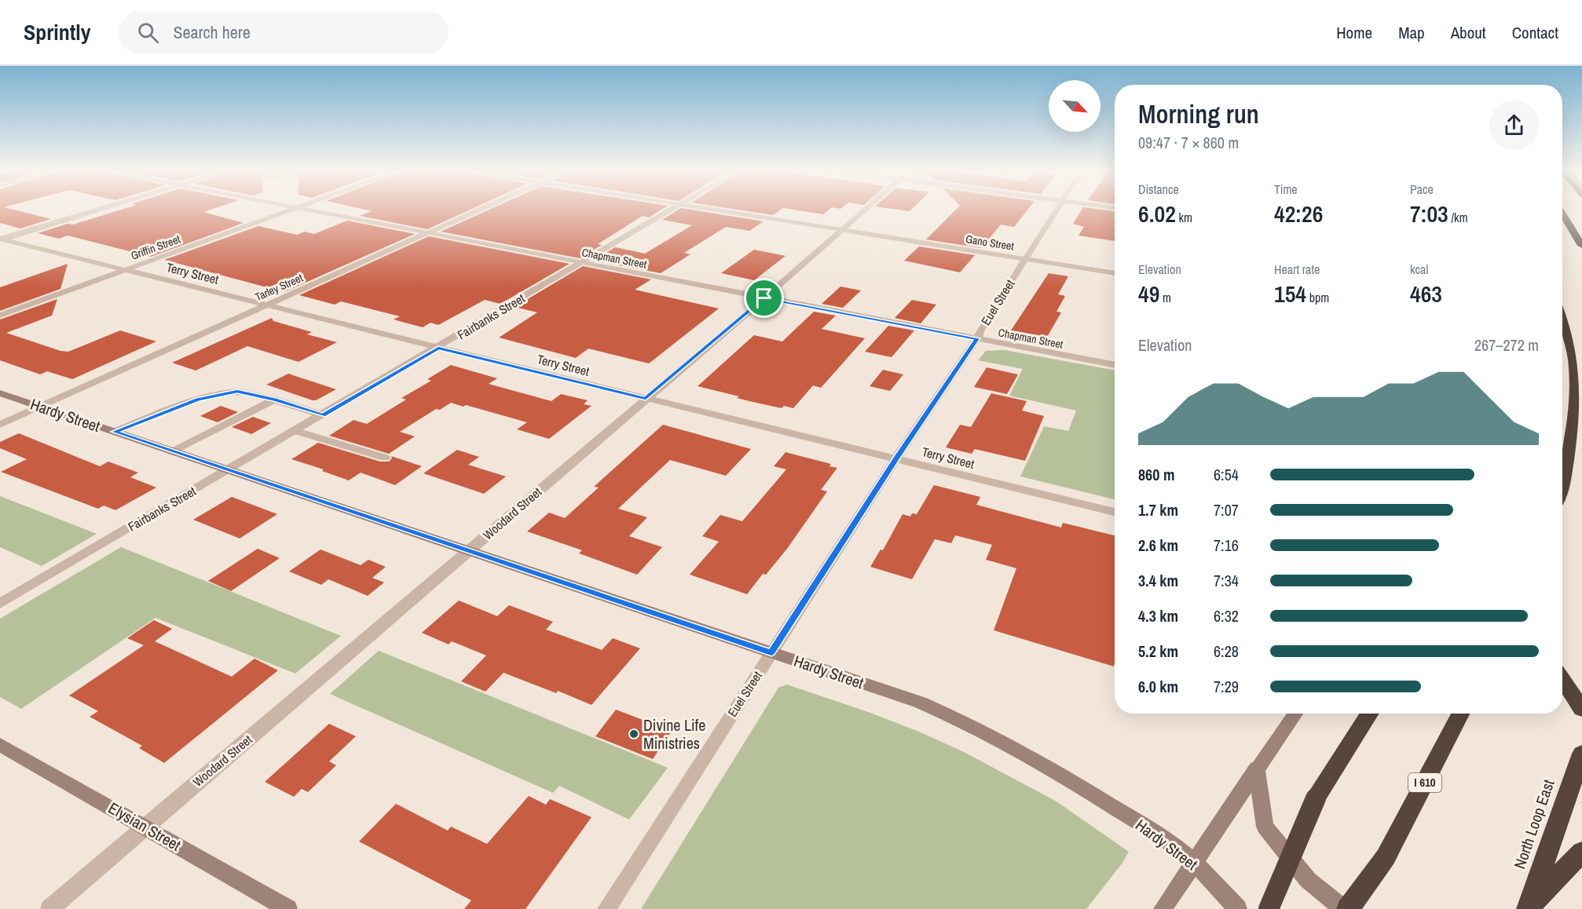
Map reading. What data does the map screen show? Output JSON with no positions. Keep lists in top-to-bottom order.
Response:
{
  "streets": {
    "highway": ["I 610", "North Loop East"],
    "main road": ["Hardy Street", "Elysian Street"],
    "street": [
      "Gano Street",
      "Griffin Street",
      "Chapman Street",
      "Terry Street",
      "Tarley Street",
      "Euel Street",
      "Fairbanks Street",
      "Woodard Street"
    ]
  },
  "crossings": [
    ["Gano Street", "Euel Street"],
    ["Gano Street", "Woodard Street"],
    ["Griffin Street", "Terry Street"],
    ["Chapman Street", "Tarley Street"],
    ["Chapman Street", "Euel Street"],
    ["Chapman Street", "Fairbanks Street"],
    ["Chapman Street", "Woodard Street"],
    ["Terry Street", "Tarley Street"],
    ["Terry Street", "Euel Street"],
    ["Terry Street", "Fairbanks Street"],
    ["Terry Street", "Woodard Street"],
    ["Tarley Street", "Hardy Street"],
    ["Euel Street", "Hardy Street"],
    ["Fairbanks Street", "Hardy Street"],
    ["Hardy Street", "Woodard Street"],
    ["Woodard Street", "Elysian Street"]
  ],
  "places": ["Divine Life Ministries"],
  "north": "bottom right",
  "page": {
    "header": "Sprintly",
    "search": "Search here",
    "nav": [
      "Home",
      "Map",
      "About",
      "Contact"
    ],
    "heading": ["Morning run", "09:47 · 7 × 860 m"],
    "stats": [
      ["Distance", "6.02 km"],
      ["Time", "42:26"],
      ["Pace", "7:03 /km"],
      ["Elevation", "49 m"],
      ["Heart rate", "154 bpm"],
      ["kcal", "463"]
    ],
    "chart": ["Elevation", "267–272 m"],
    "list": [
      {
        "name": "860 m",
        "note": "6:54"
      },
      {
        "name": "1.7 km",
        "note": "7:07"
      },
      {
        "name": "2.6 km",
        "note": "7:16"
      },
      {
        "name": "3.4 km",
        "note": "7:34"
      },
      {
        "name": "4.3 km",
        "note": "6:32"
      },
      {
        "name": "5.2 km",
        "note": "6:28"
      },
      {
        "name": "6.0 km",
        "note": "7:29"
      }
    ]
  }
}
